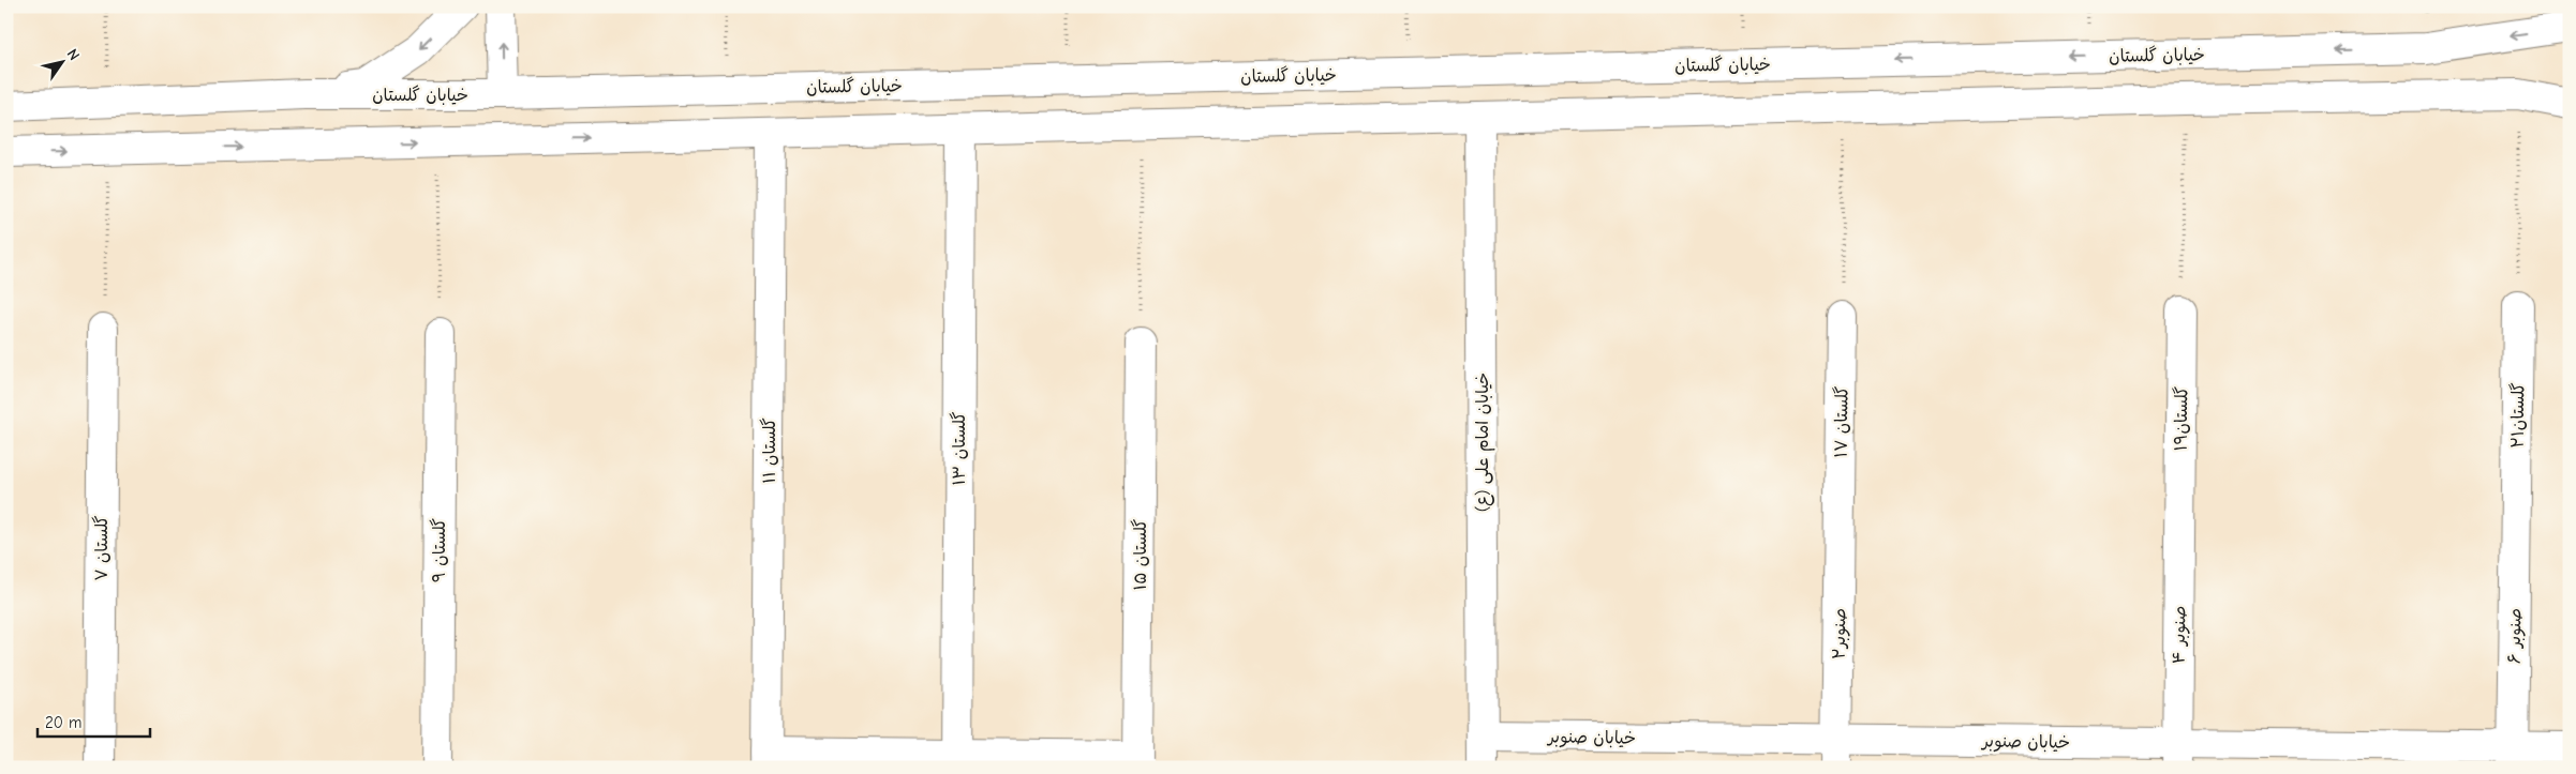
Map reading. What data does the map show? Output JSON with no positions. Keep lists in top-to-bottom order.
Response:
{
  "streets": {
    "street": [
      "خیابان گلستان",
      "گلستان۲۱",
      "گلستان۱۹",
      "گلستان ۱۷",
      "خیابان امام علی (ع)",
      "گلستان ۱۳",
      "گلستان ۱۱",
      "گلستان ۷",
      "گلستان ۹",
      "گلستان ۱۵",
      "صنوبر۲",
      "صنوبر ۴",
      "صنوبر ۶",
      "خیابان صنوبر"
    ]
  },
  "crossings": [
    ["گلستان۲۱", "صنوبر ۶"],
    ["گلستان۱۹", "صنوبر ۴"],
    ["گلستان ۱۷", "صنوبر۲"],
    ["خیابان امام علی (ع)", "خیابان صنوبر"],
    ["صنوبر۲", "خیابان صنوبر"],
    ["صنوبر ۴", "خیابان صنوبر"],
    ["صنوبر ۶", "خیابان صنوبر"]
  ],
  "scale_bar": "20 m",
  "north": "top right"
}
